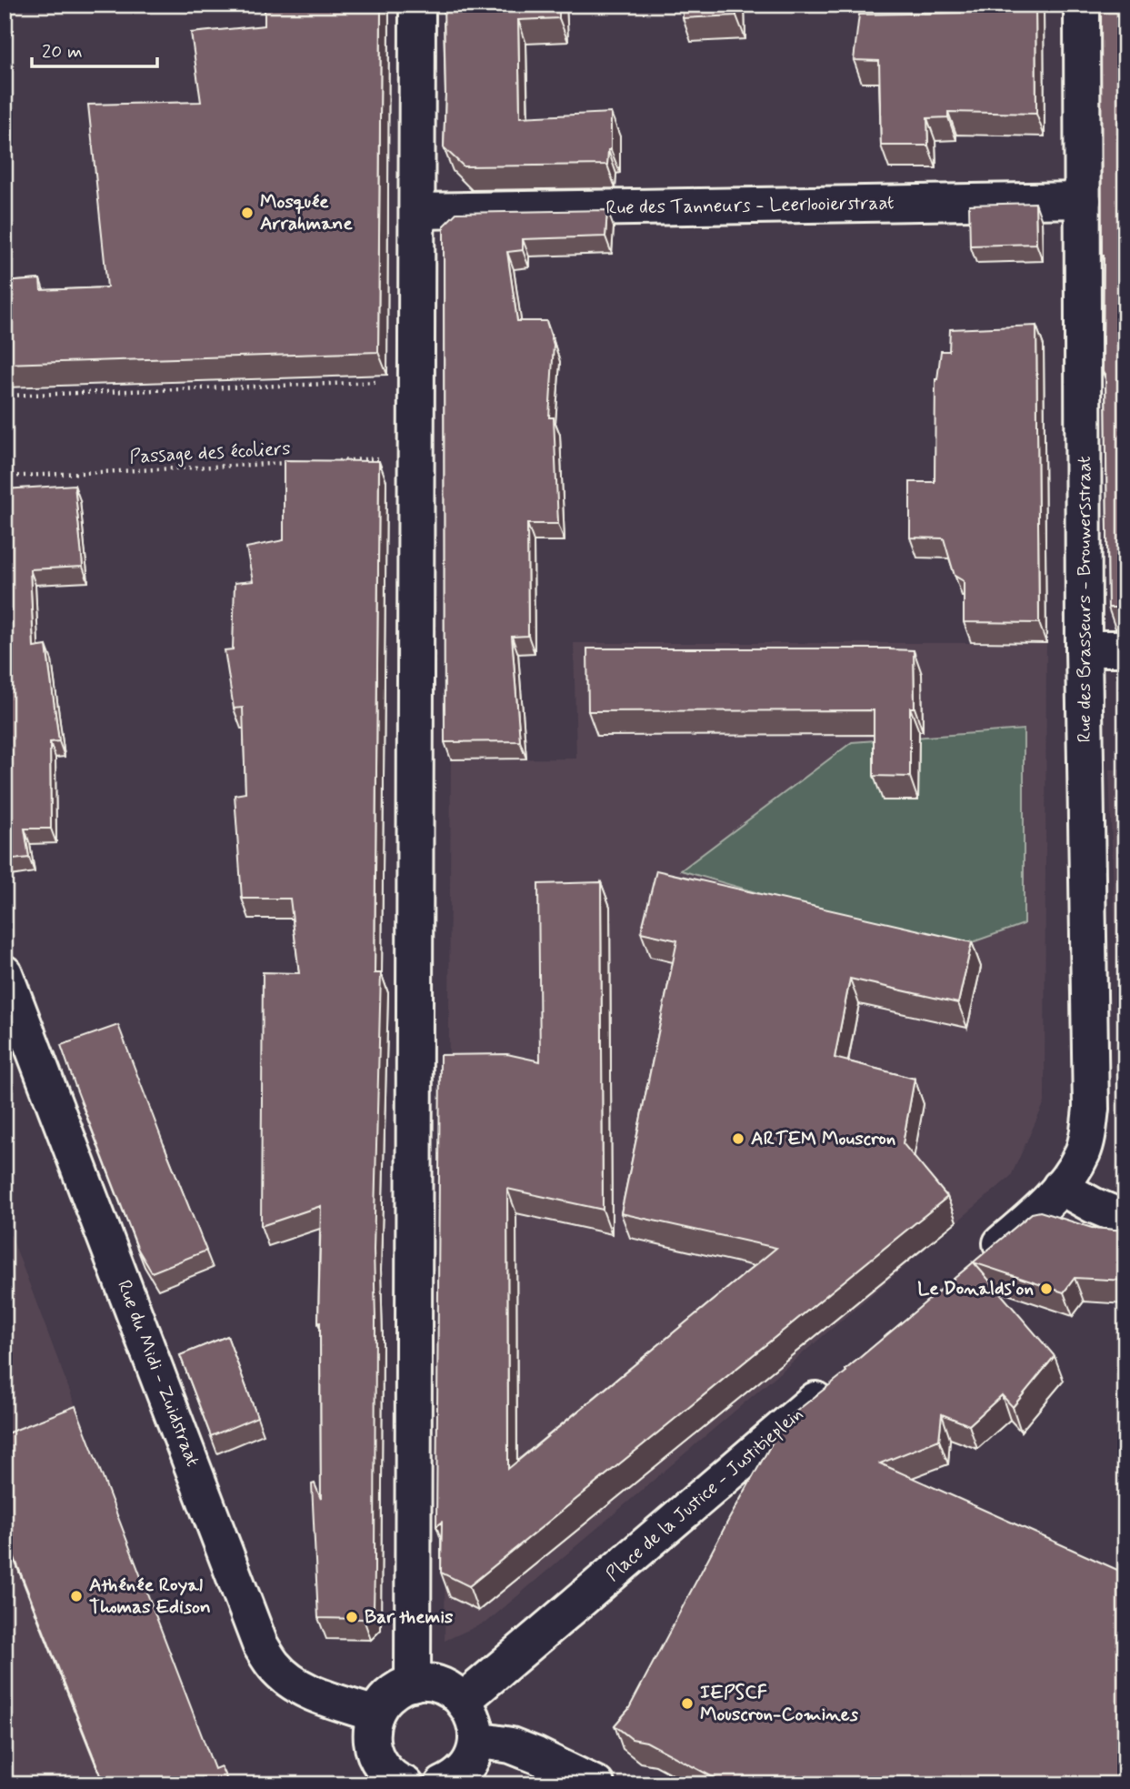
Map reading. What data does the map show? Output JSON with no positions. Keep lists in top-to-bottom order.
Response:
{
  "streets": {
    "street": [
      "Rue des Tanneurs - Leerlooierstraat",
      "Rue des Brasseurs - Brouwersstraat",
      "Rue du Midi - Zuidstraat",
      "Place de la Justice - Justitieplein"
    ],
    "path": ["Passage des écoliers"]
  },
  "crossings": [
    ["Rue des Tanneurs - Leerlooierstraat", "Rue des Brasseurs - Brouwersstraat"]
  ],
  "places": [
    "Mosquée Arrahmane",
    "ARTEM Mouscron",
    "Le Donalds'on",
    "Athénée Royal Thomas Edison",
    "Bar themis",
    "IEPSCF Mouscron-Comines"
  ],
  "scale_bar": "20 m"
}
